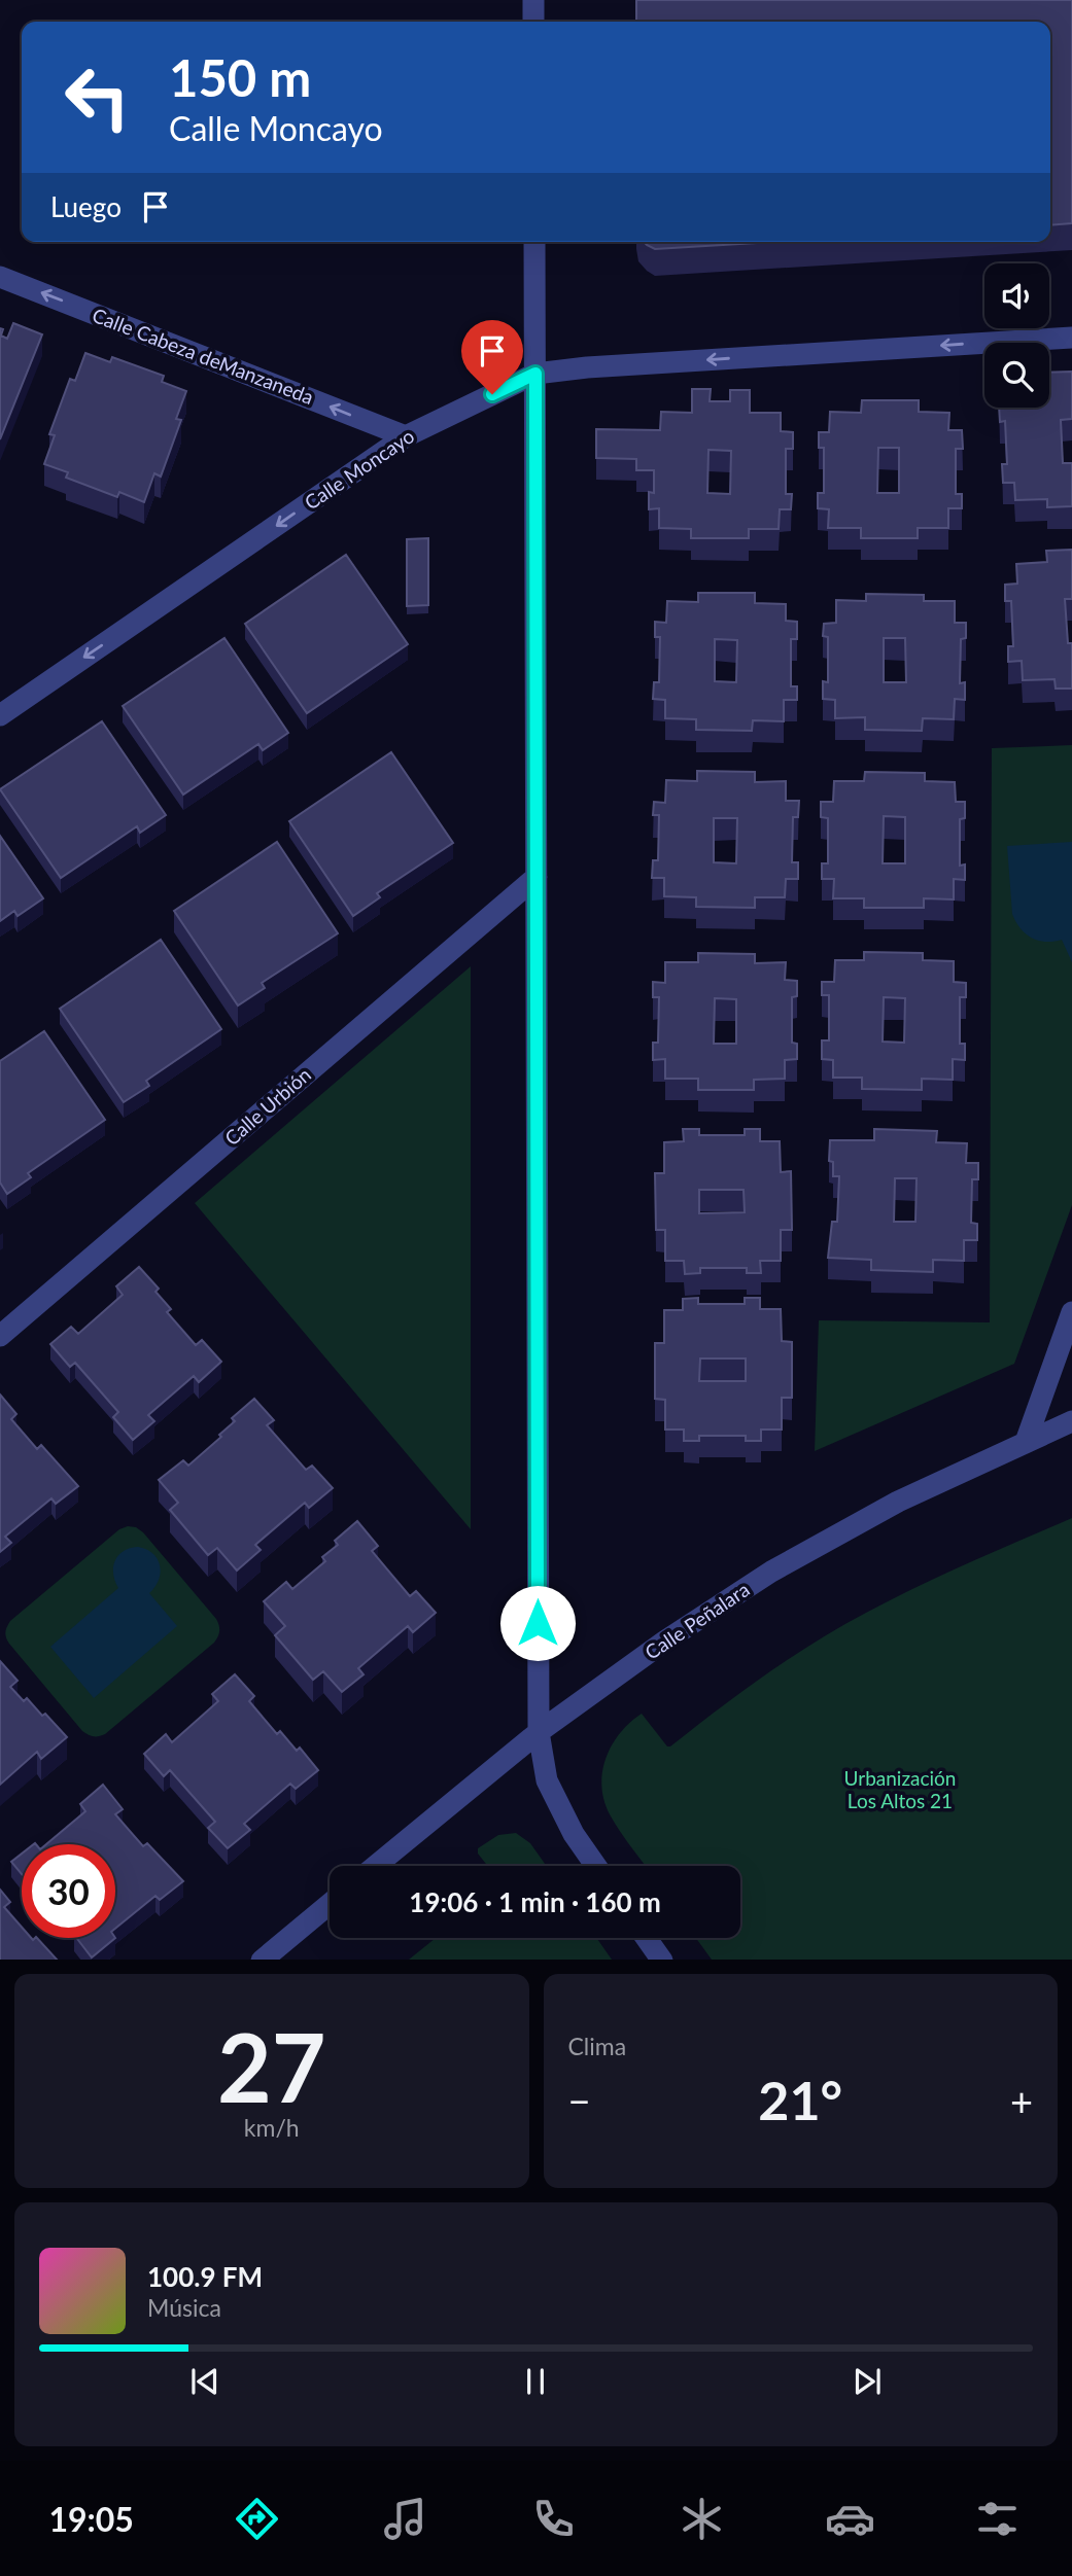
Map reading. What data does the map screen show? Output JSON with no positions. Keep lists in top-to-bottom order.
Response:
{
  "streets": {
    "street": [
      "Calle Cabeza deManzaneda",
      "Calle Moncayo",
      "Calle Urbión",
      "Calle Peñalara"
    ]
  },
  "crossings": [
    ["Calle Cabeza deManzaneda", "Calle Moncayo"]
  ],
  "one_way": ["Calle Cabeza deManzaneda", "Calle Moncayo"],
  "parks": ["Urbanización Los Altos 21"],
  "page": {
    "turn": ["150 m", "Calle Moncayo"],
    "then": "Luego",
    "limit": "30",
    "trip": "19:06 · 1 min · 160 m",
    "tile": [
      ["27", "km/h"],
      "Clima"
    ],
    "heat": ["−", "21°", "+"],
    "song": ["100.9 FM", "Música"],
    "tabs": "19:05"
  }
}
